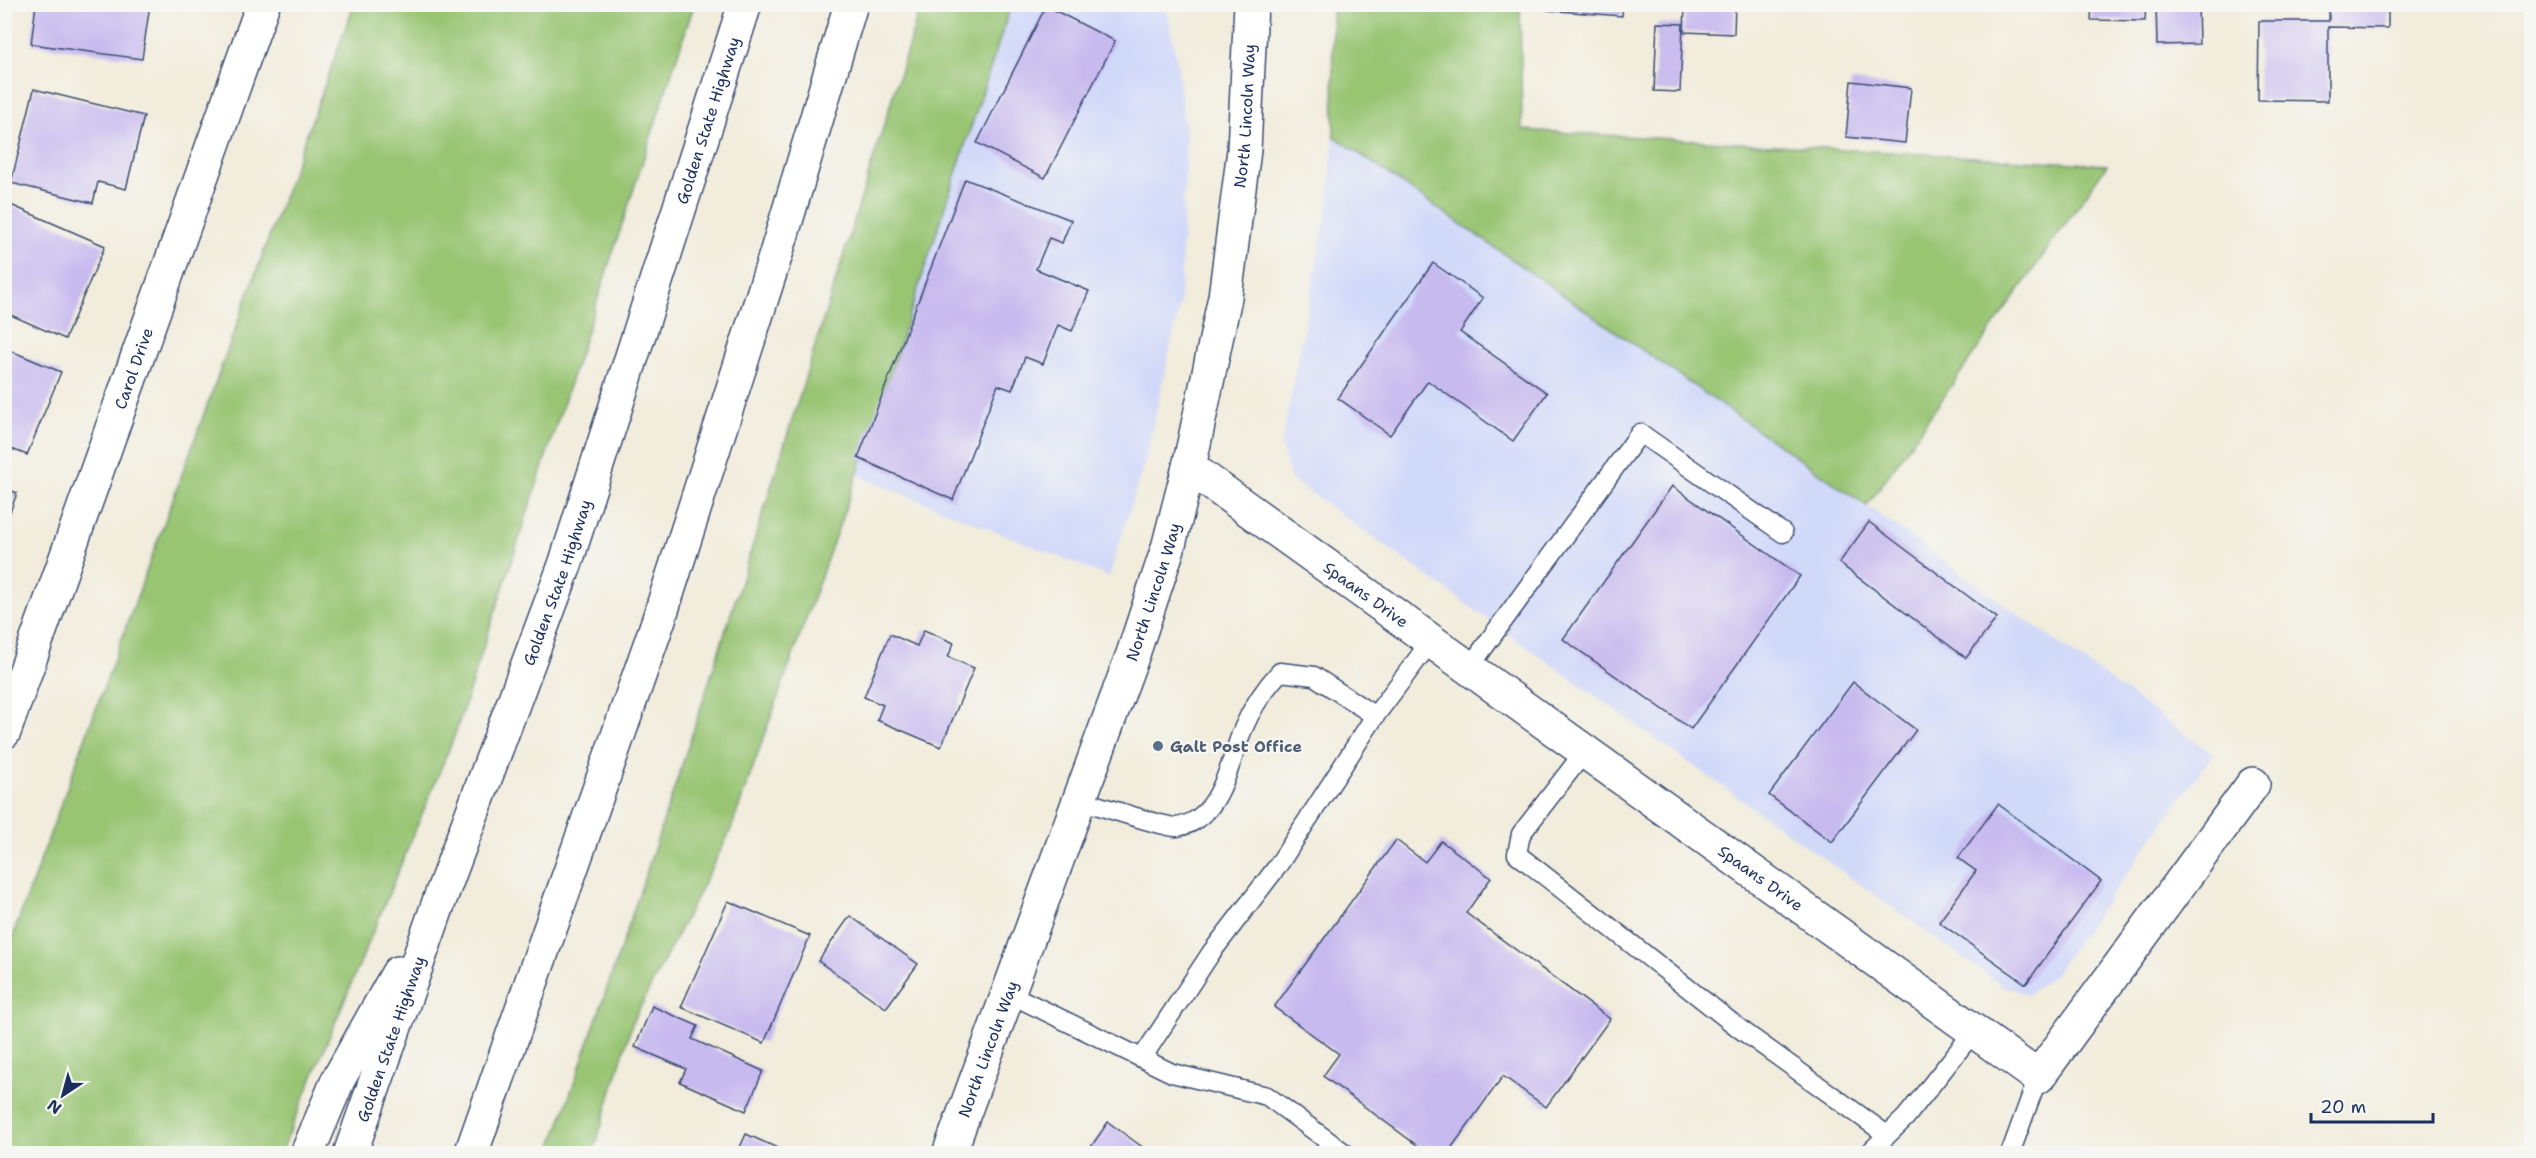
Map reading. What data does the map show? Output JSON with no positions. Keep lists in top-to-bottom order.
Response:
{
  "streets": {
    "main road": [
      "North Lincoln Way",
      "Golden State Highway",
      "Carol Drive",
      "Spaans Drive"
    ]
  },
  "crossings": [
    ["North Lincoln Way", "Spaans Drive"]
  ],
  "places": ["Galt Post Office"],
  "scale_bar": "20 m",
  "north": "bottom left"
}
